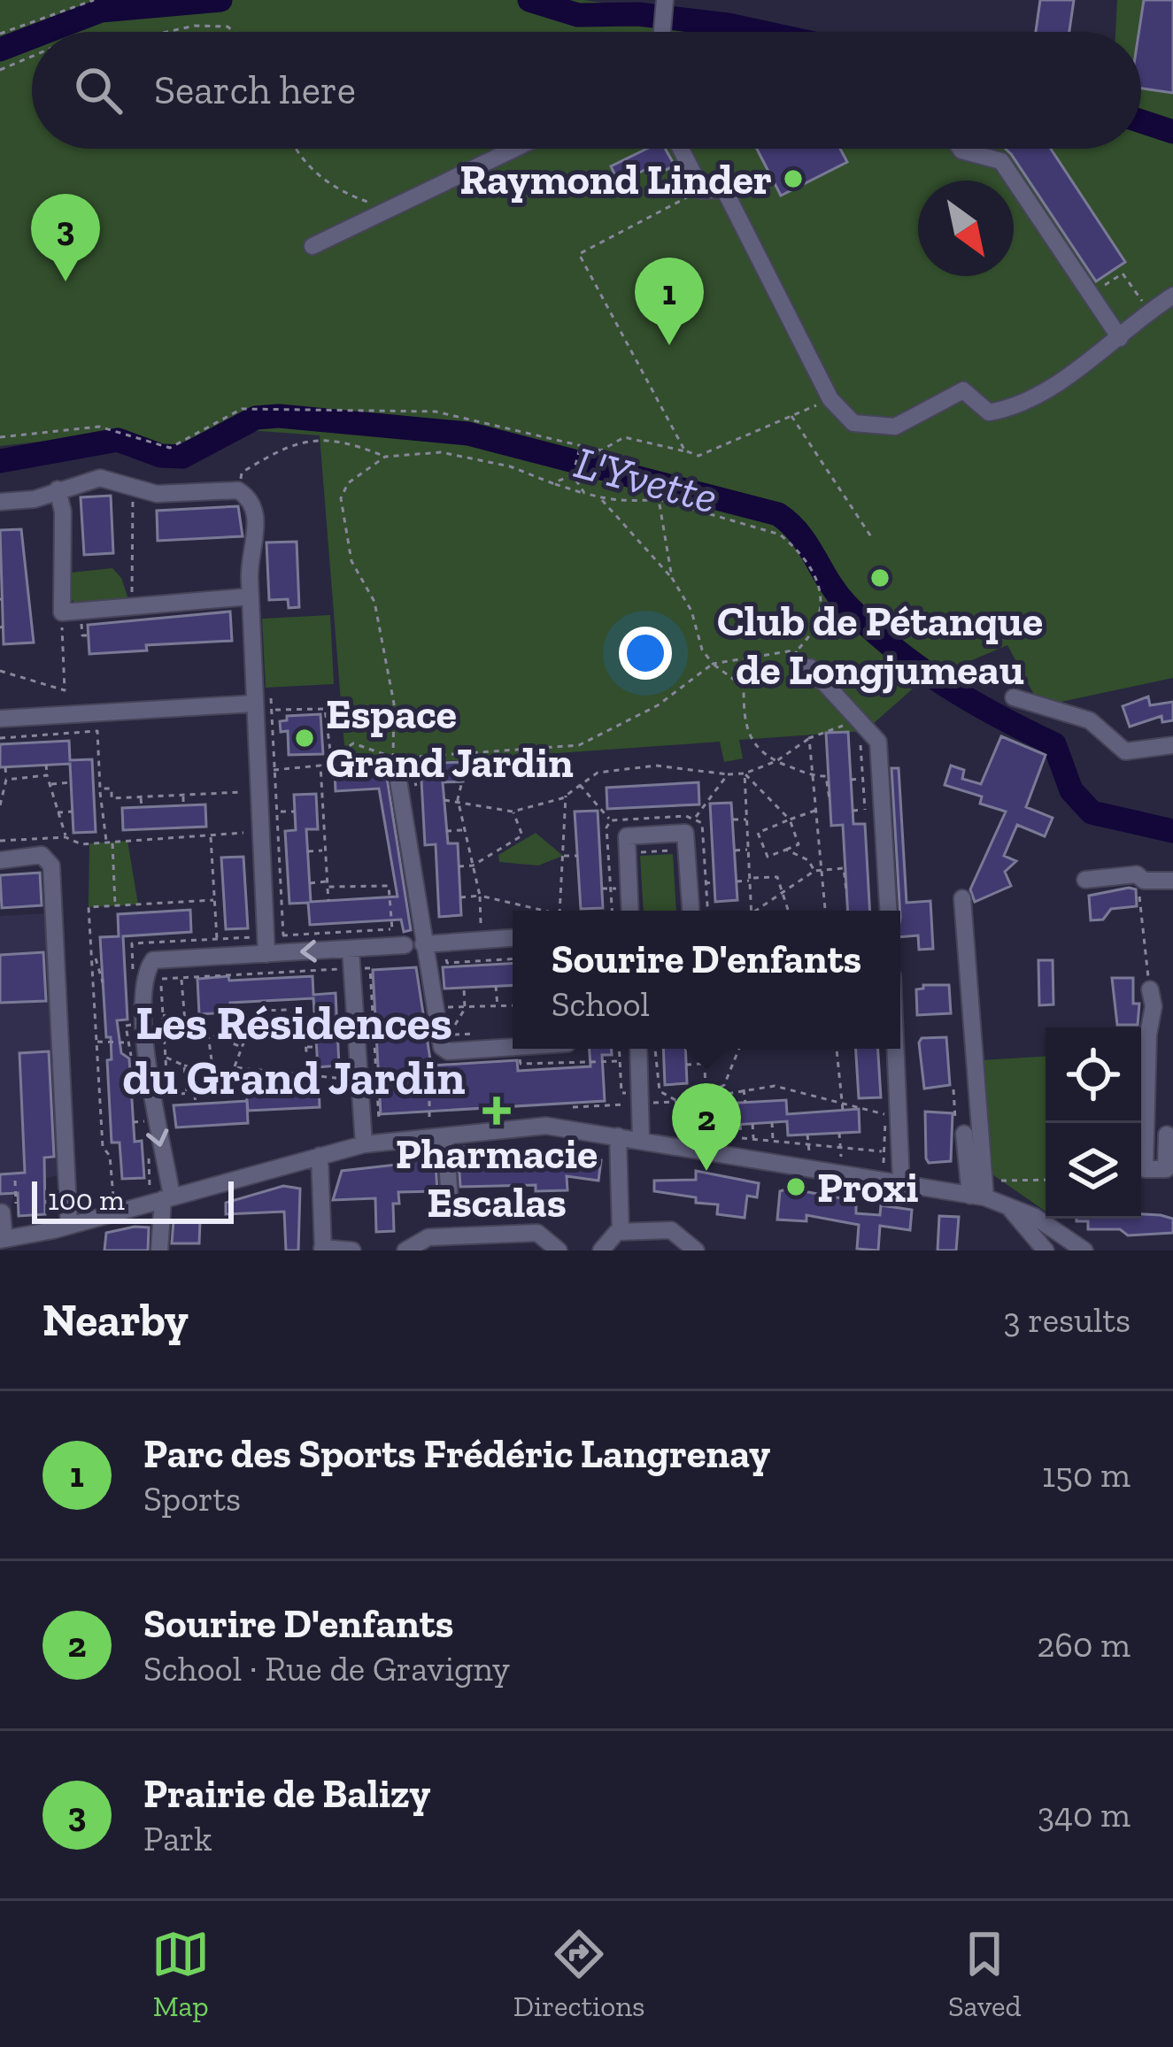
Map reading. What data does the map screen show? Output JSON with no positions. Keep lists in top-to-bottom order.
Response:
{
  "districts": ["Les Résidences du Grand Jardin"],
  "water": ["L'Yvette"],
  "places": {
    "other": [
      "Raymond Linder",
      "Club de Pétanque de Longjumeau",
      "Espace Grand Jardin",
      "Proxi"
    ],
    "health": ["Pharmacie Escalas"]
  },
  "scale_bar": "100 m",
  "north": "bottom right",
  "page": {
    "search": "Search here",
    "pins": ["3", "1", "2"],
    "popup": ["Sourire D'enfants", "School"],
    "scale": "100 m",
    "heading": ["Nearby", "3 results"],
    "list": [
      {
        "mark": "1",
        "name": "Parc des Sports Frédéric Langrenay",
        "note": "Sports",
        "value": "150 m"
      },
      {
        "mark": "2",
        "name": "Sourire D'enfants",
        "note": "School · Rue de Gravigny",
        "value": "260 m"
      },
      {
        "mark": "3",
        "name": "Prairie de Balizy",
        "note": "Park",
        "value": "340 m"
      }
    ],
    "nav": ["Map", "Directions", "Saved"]
  }
}
